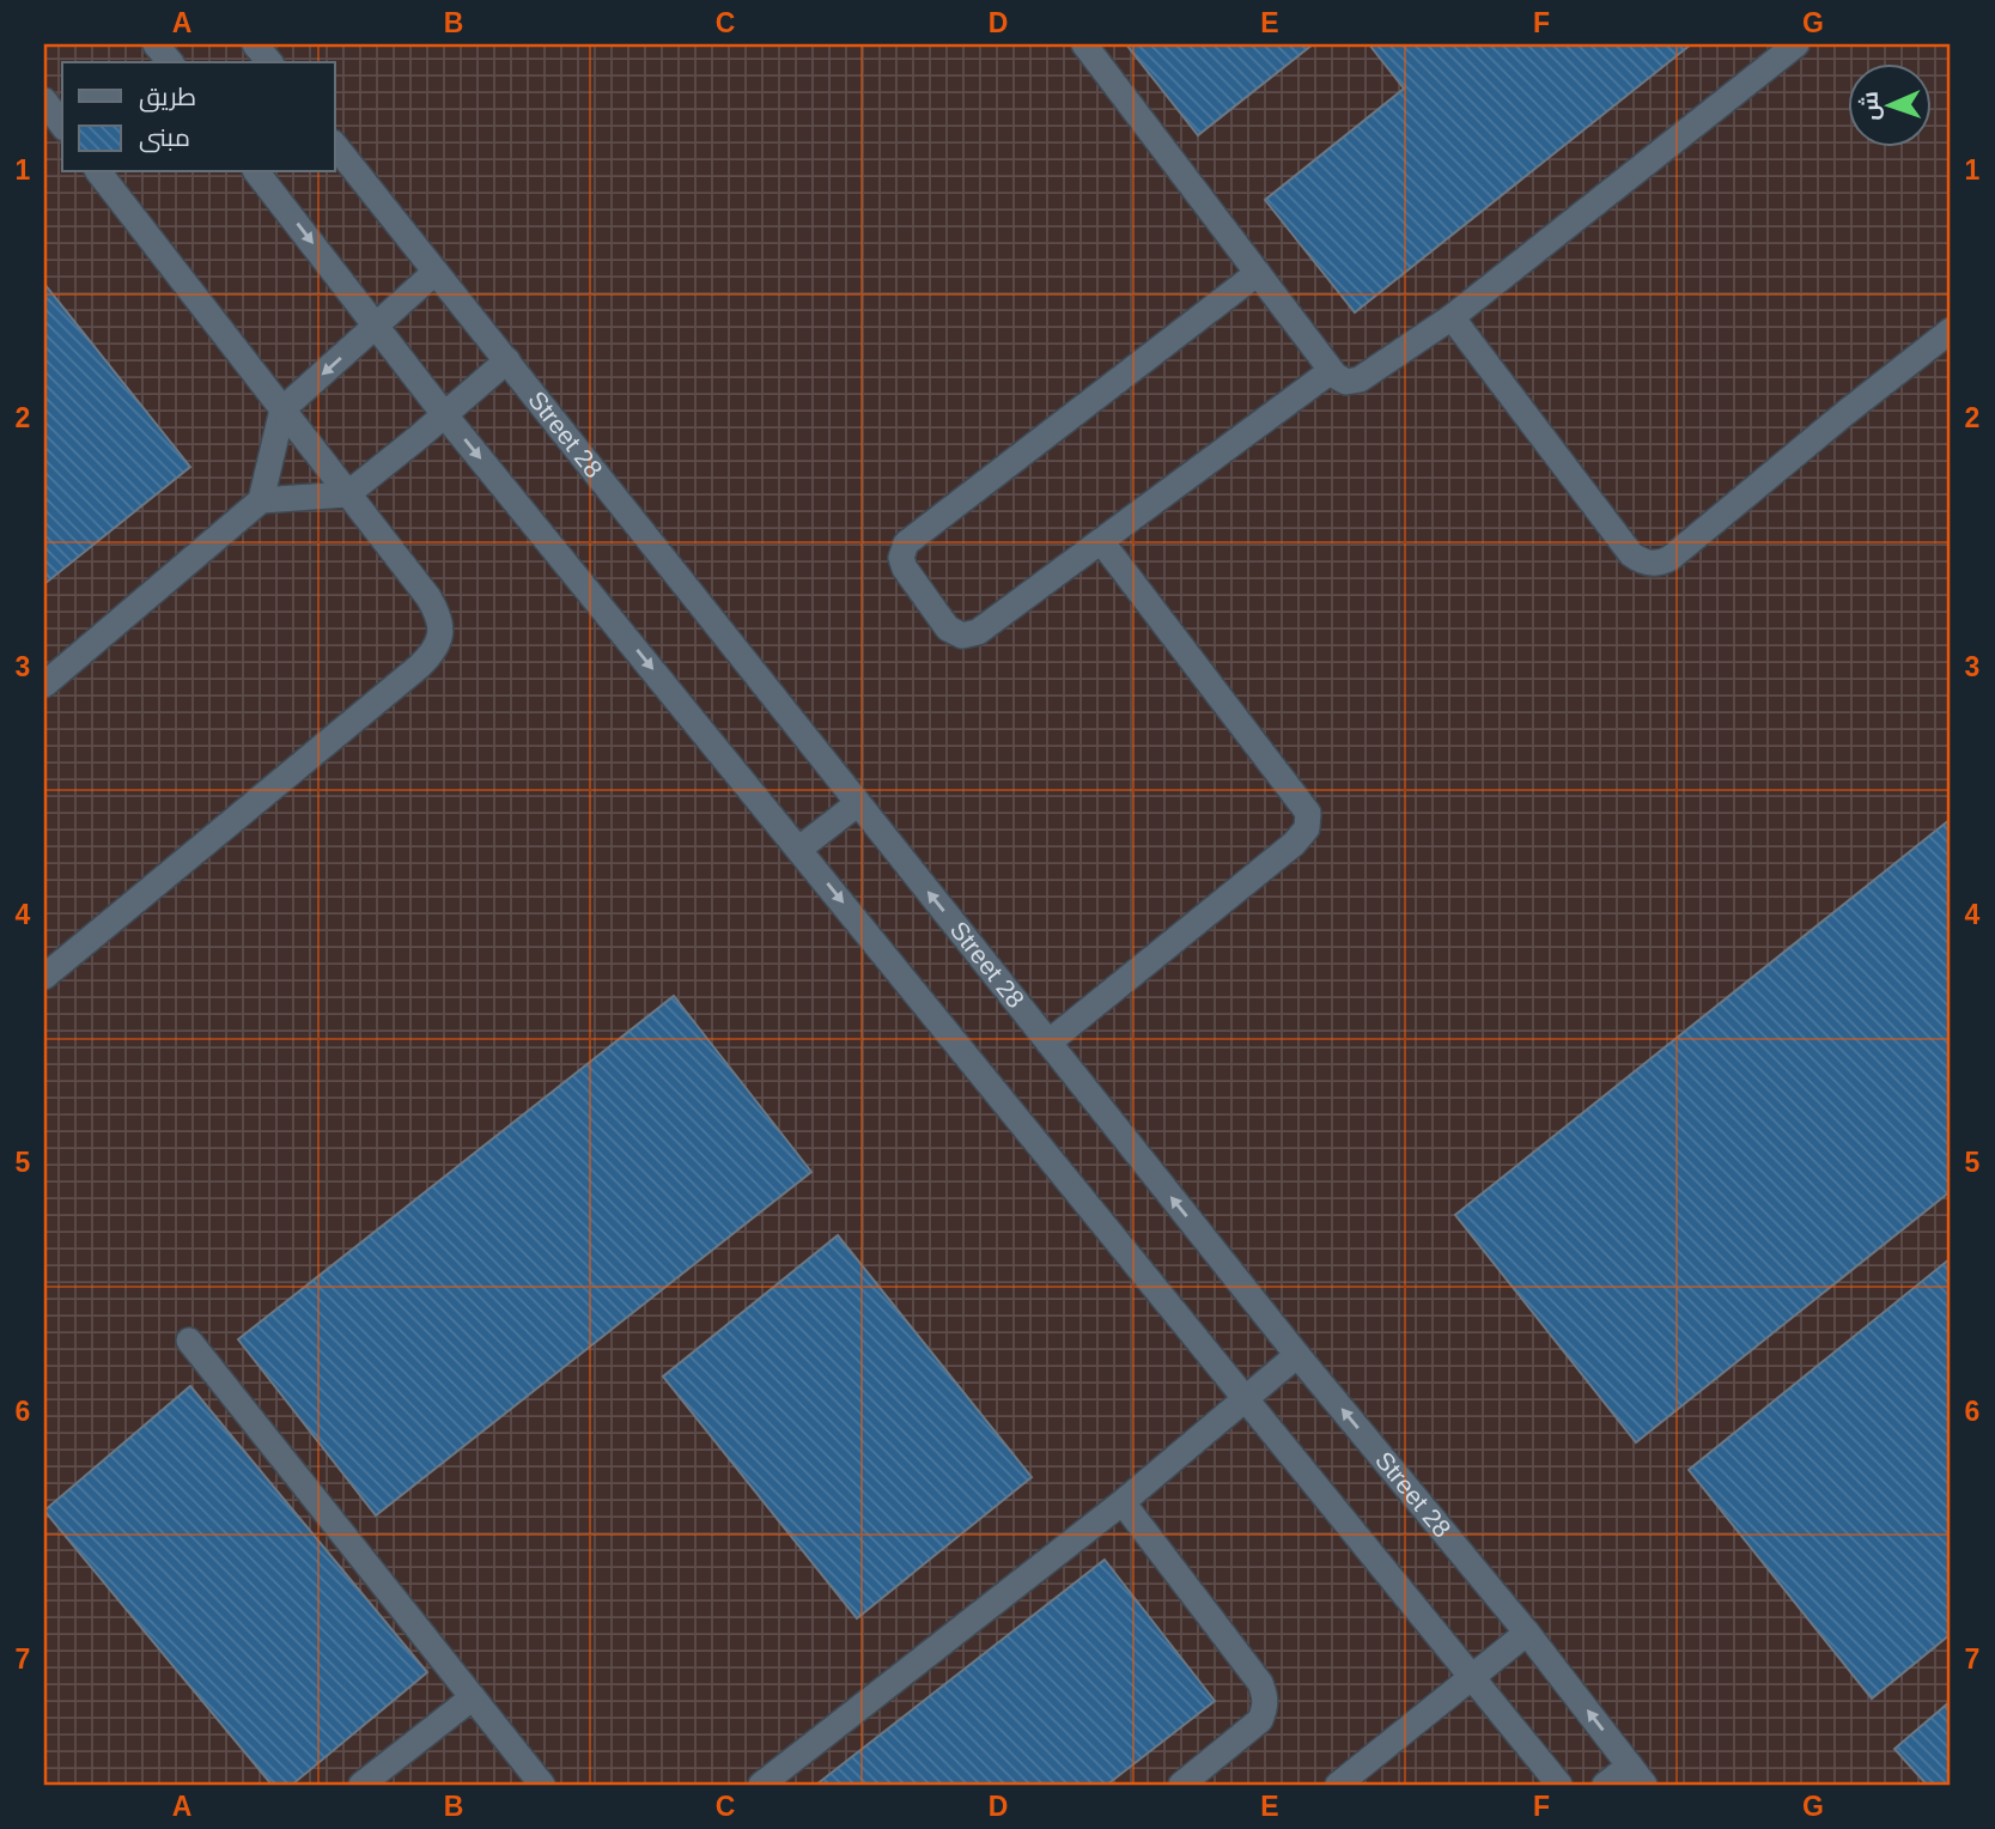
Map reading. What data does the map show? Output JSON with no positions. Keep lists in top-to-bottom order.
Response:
{
  "streets": {
    "lane": ["Street 28"]
  },
  "legend": ["طريق", "مبنى"],
  "north": "left",
  "grid": {
    "columns": [
      "A",
      "B",
      "C",
      "D",
      "E",
      "F",
      "G"
    ],
    "rows": [
      "1",
      "2",
      "3",
      "4",
      "5",
      "6",
      "7"
    ]
  }
}
